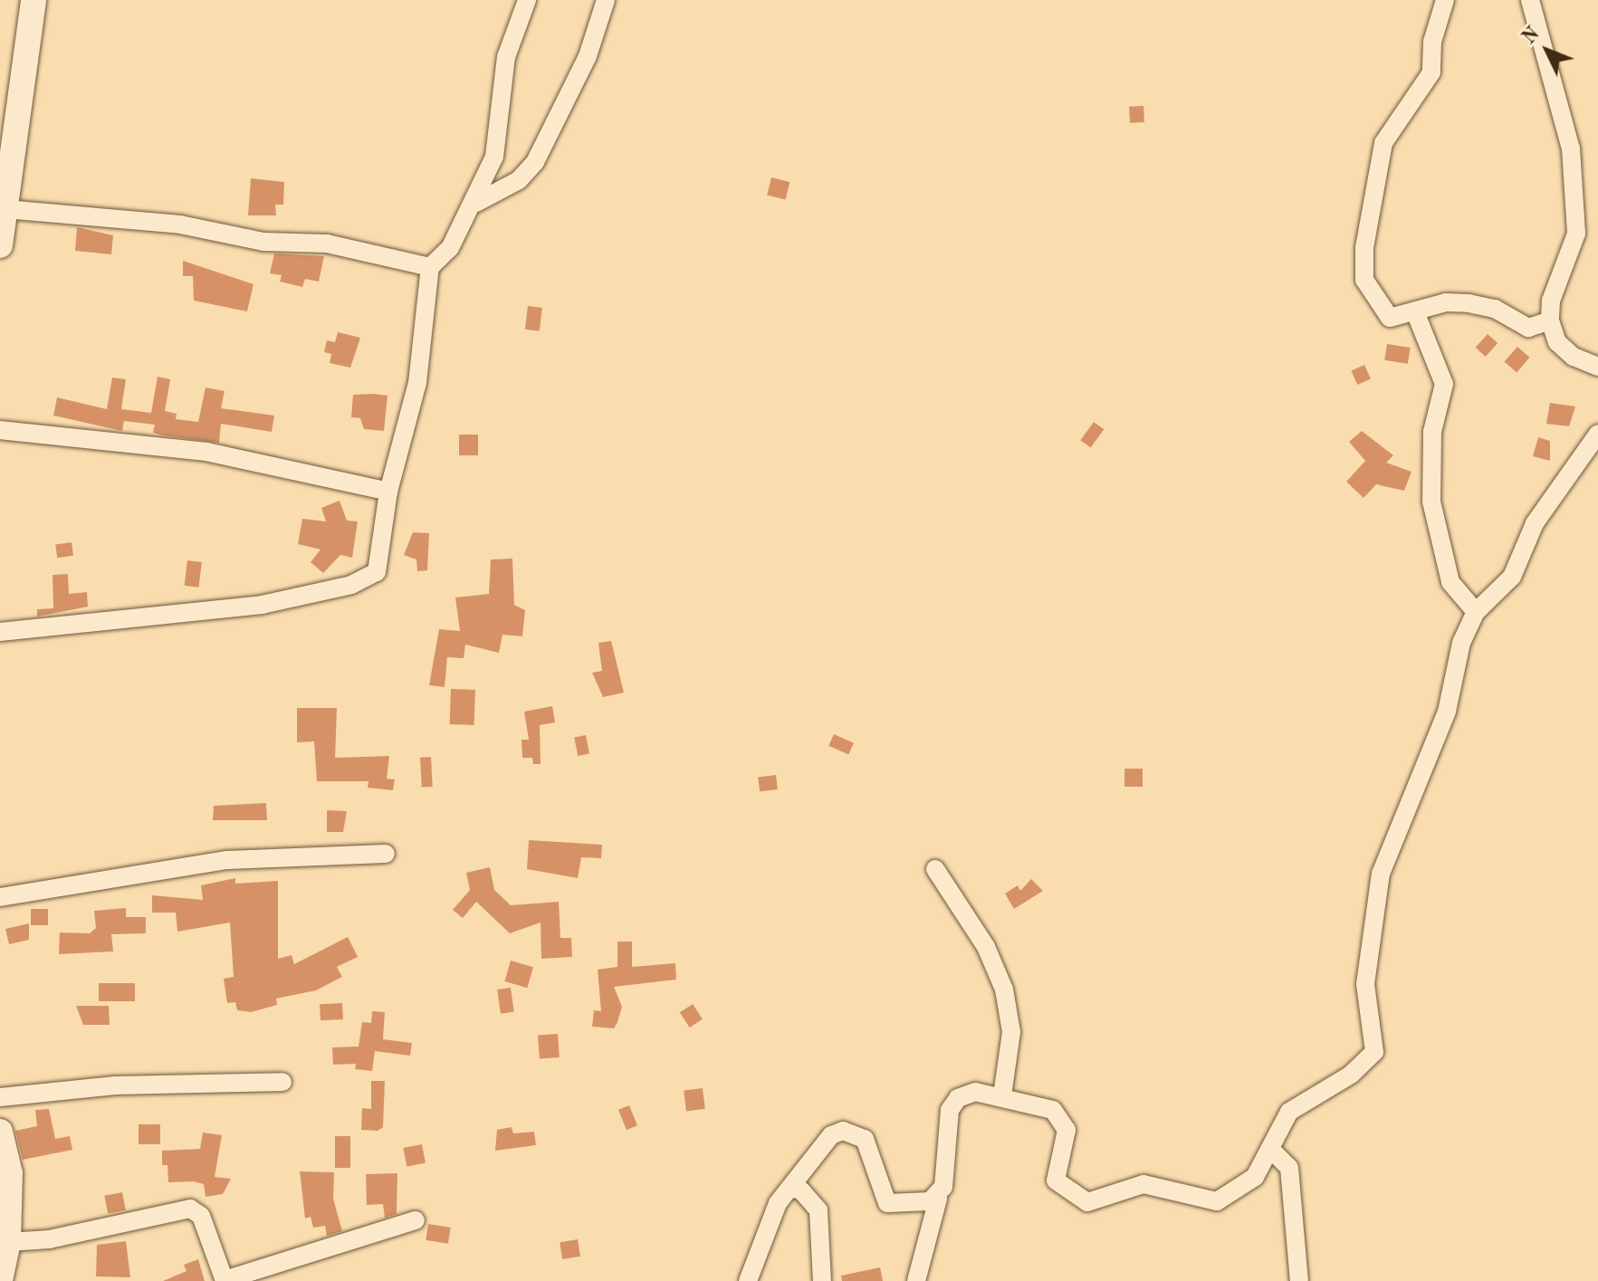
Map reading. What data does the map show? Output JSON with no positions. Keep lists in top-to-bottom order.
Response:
{
  "north": "top left"
}
